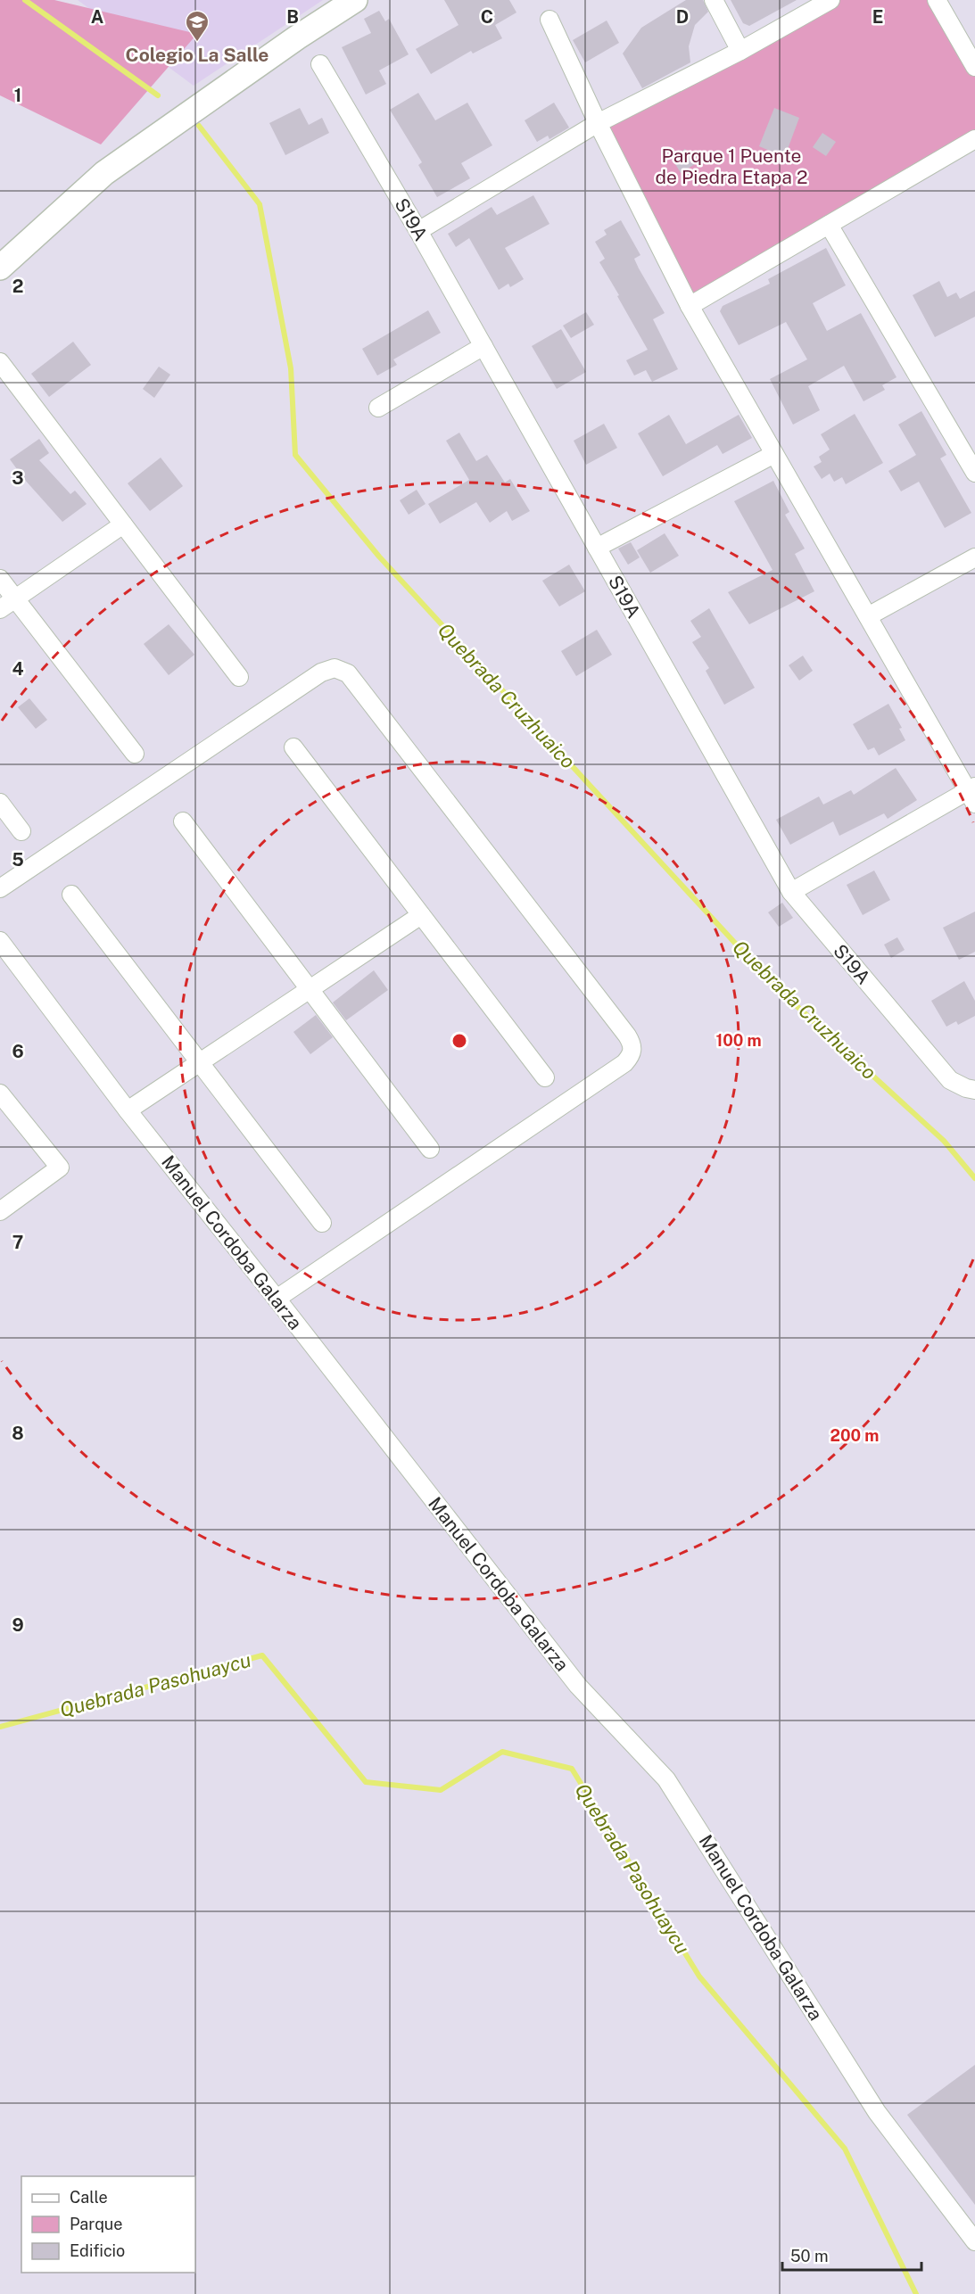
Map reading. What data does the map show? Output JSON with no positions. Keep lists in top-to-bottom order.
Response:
{
  "streets": {
    "street": ["S19A", "Manuel Cordoba Galarza"]
  },
  "water": ["Quebrada Cruzhuaico", "Quebrada Pasohuaycu"],
  "parks": ["Parque 1 Puente de Piedra Etapa 2"],
  "places": {
    "school or university": ["Colegio La Salle"]
  },
  "legend": ["Calle", "Parque", "Edificio"],
  "scale_bar": "50 m",
  "grid": {
    "columns": [
      "A",
      "B",
      "C",
      "D",
      "E"
    ],
    "rows": [
      "1",
      "2",
      "3",
      "4",
      "5",
      "6",
      "7",
      "8",
      "9"
    ]
  },
  "rings": ["100 m", "200 m"]
}
